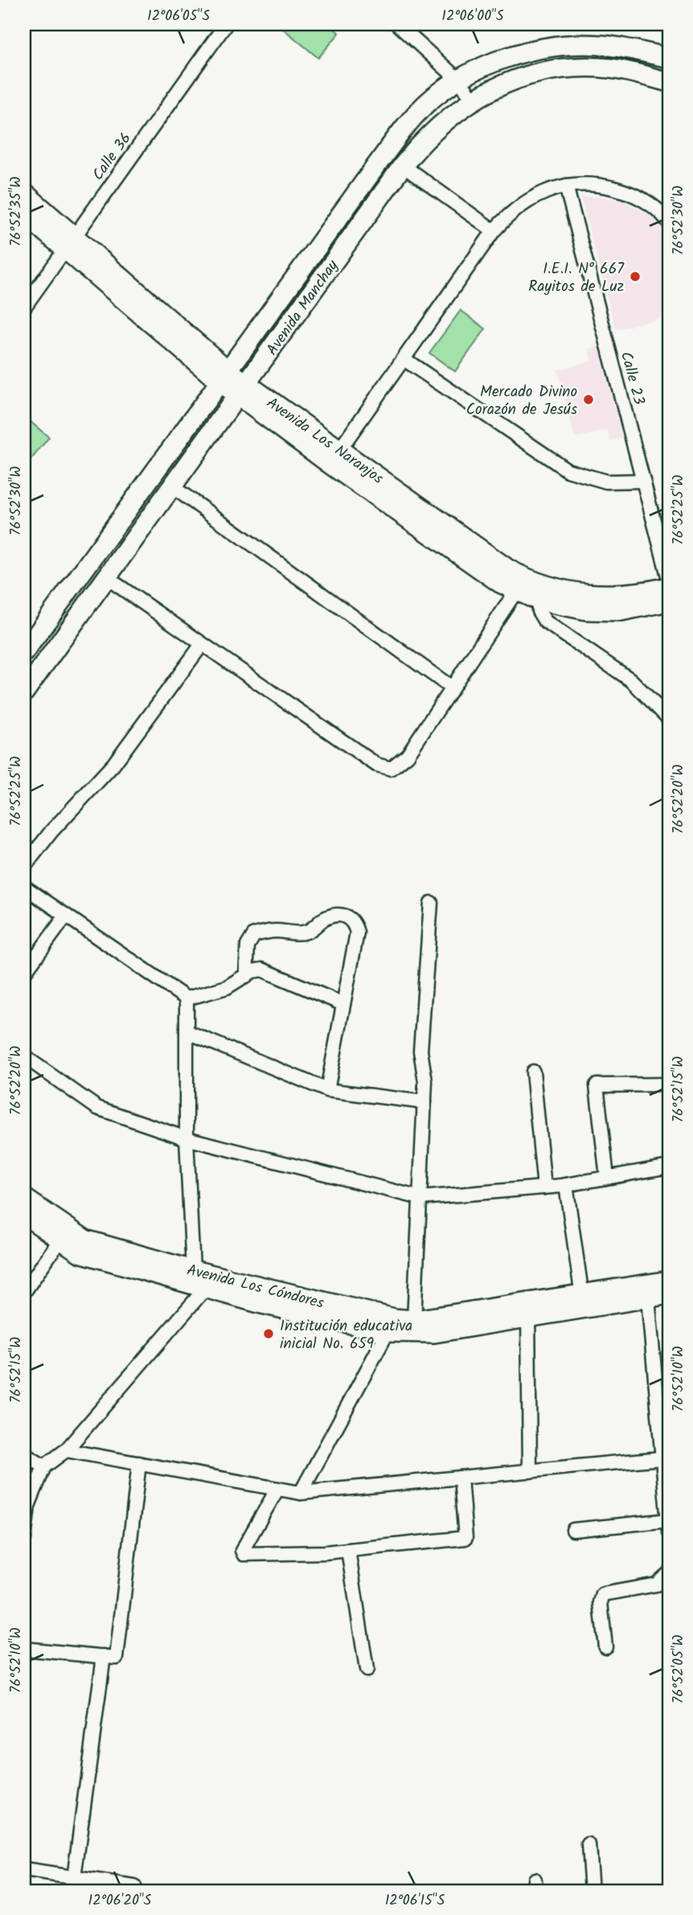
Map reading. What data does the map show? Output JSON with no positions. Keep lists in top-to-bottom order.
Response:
{
  "streets": {
    "street": [
      "Calle 36",
      "Avenida Manchay",
      "Calle 23",
      "Avenida Los Naranjos",
      "Avenida Los Cóndores"
    ]
  },
  "crossings": [
    ["Calle 36", "Avenida Los Naranjos"],
    ["Avenida Manchay", "Avenida Los Naranjos"]
  ],
  "places": ["I.E.I. N° 667 Rayitos de Luz", "Mercado Divino Corazón de Jesús", "Institución educativa inicial No. 659"],
  "coordinates": [
    "12°06'05\"S",
    "12°06'00\"S",
    "76°52'35\"W",
    "76°52'30\"W",
    "76°52'25\"W",
    "76°52'20\"W",
    "76°52'15\"W",
    "76°52'10\"W",
    "76°52'05\"W",
    "12°06'20\"S",
    "12°06'15\"S"
  ]
}
